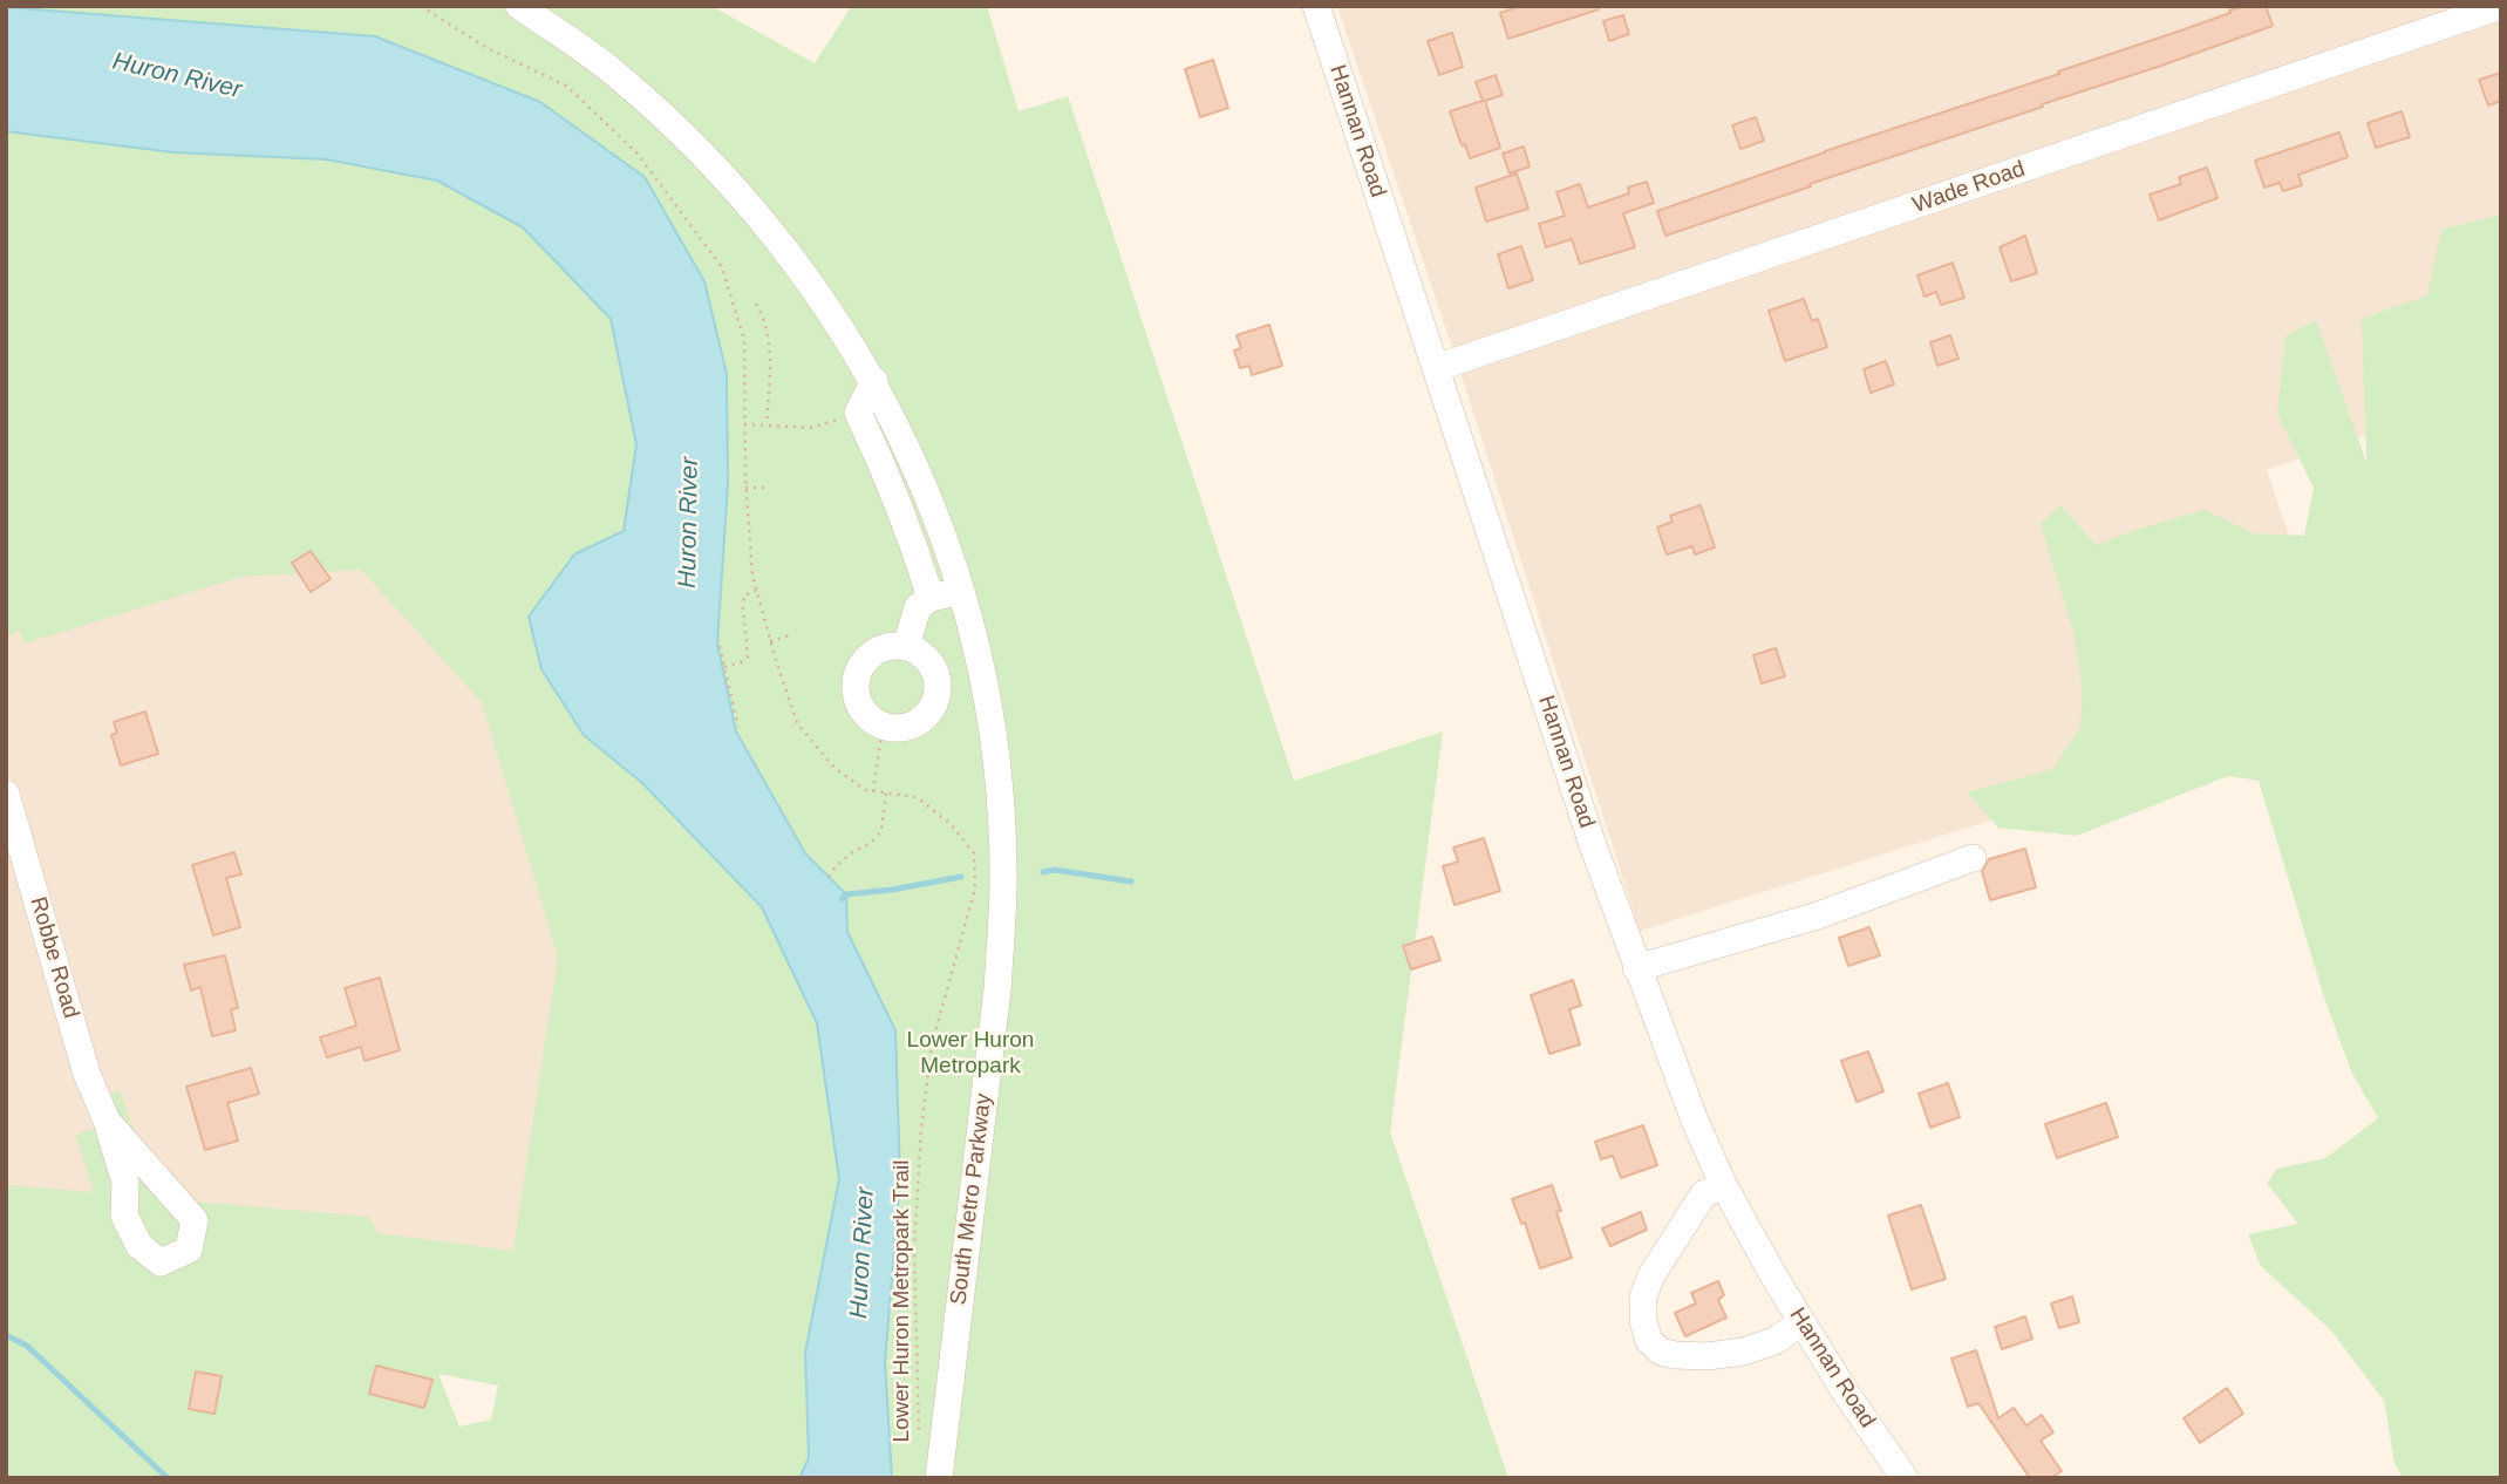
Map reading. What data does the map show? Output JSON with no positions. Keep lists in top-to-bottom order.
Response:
{
  "streets": {
    "street": [
      "Hannan Road",
      "Wade Road",
      "Robbe Road",
      "South Metro Parkway"
    ],
    "path": ["Lower Huron Metropark Trail"]
  },
  "crossings": [
    ["Hannan Road", "Wade Road"]
  ],
  "water": ["Huron River"],
  "parks": ["Lower Huron Metropark"]
}
